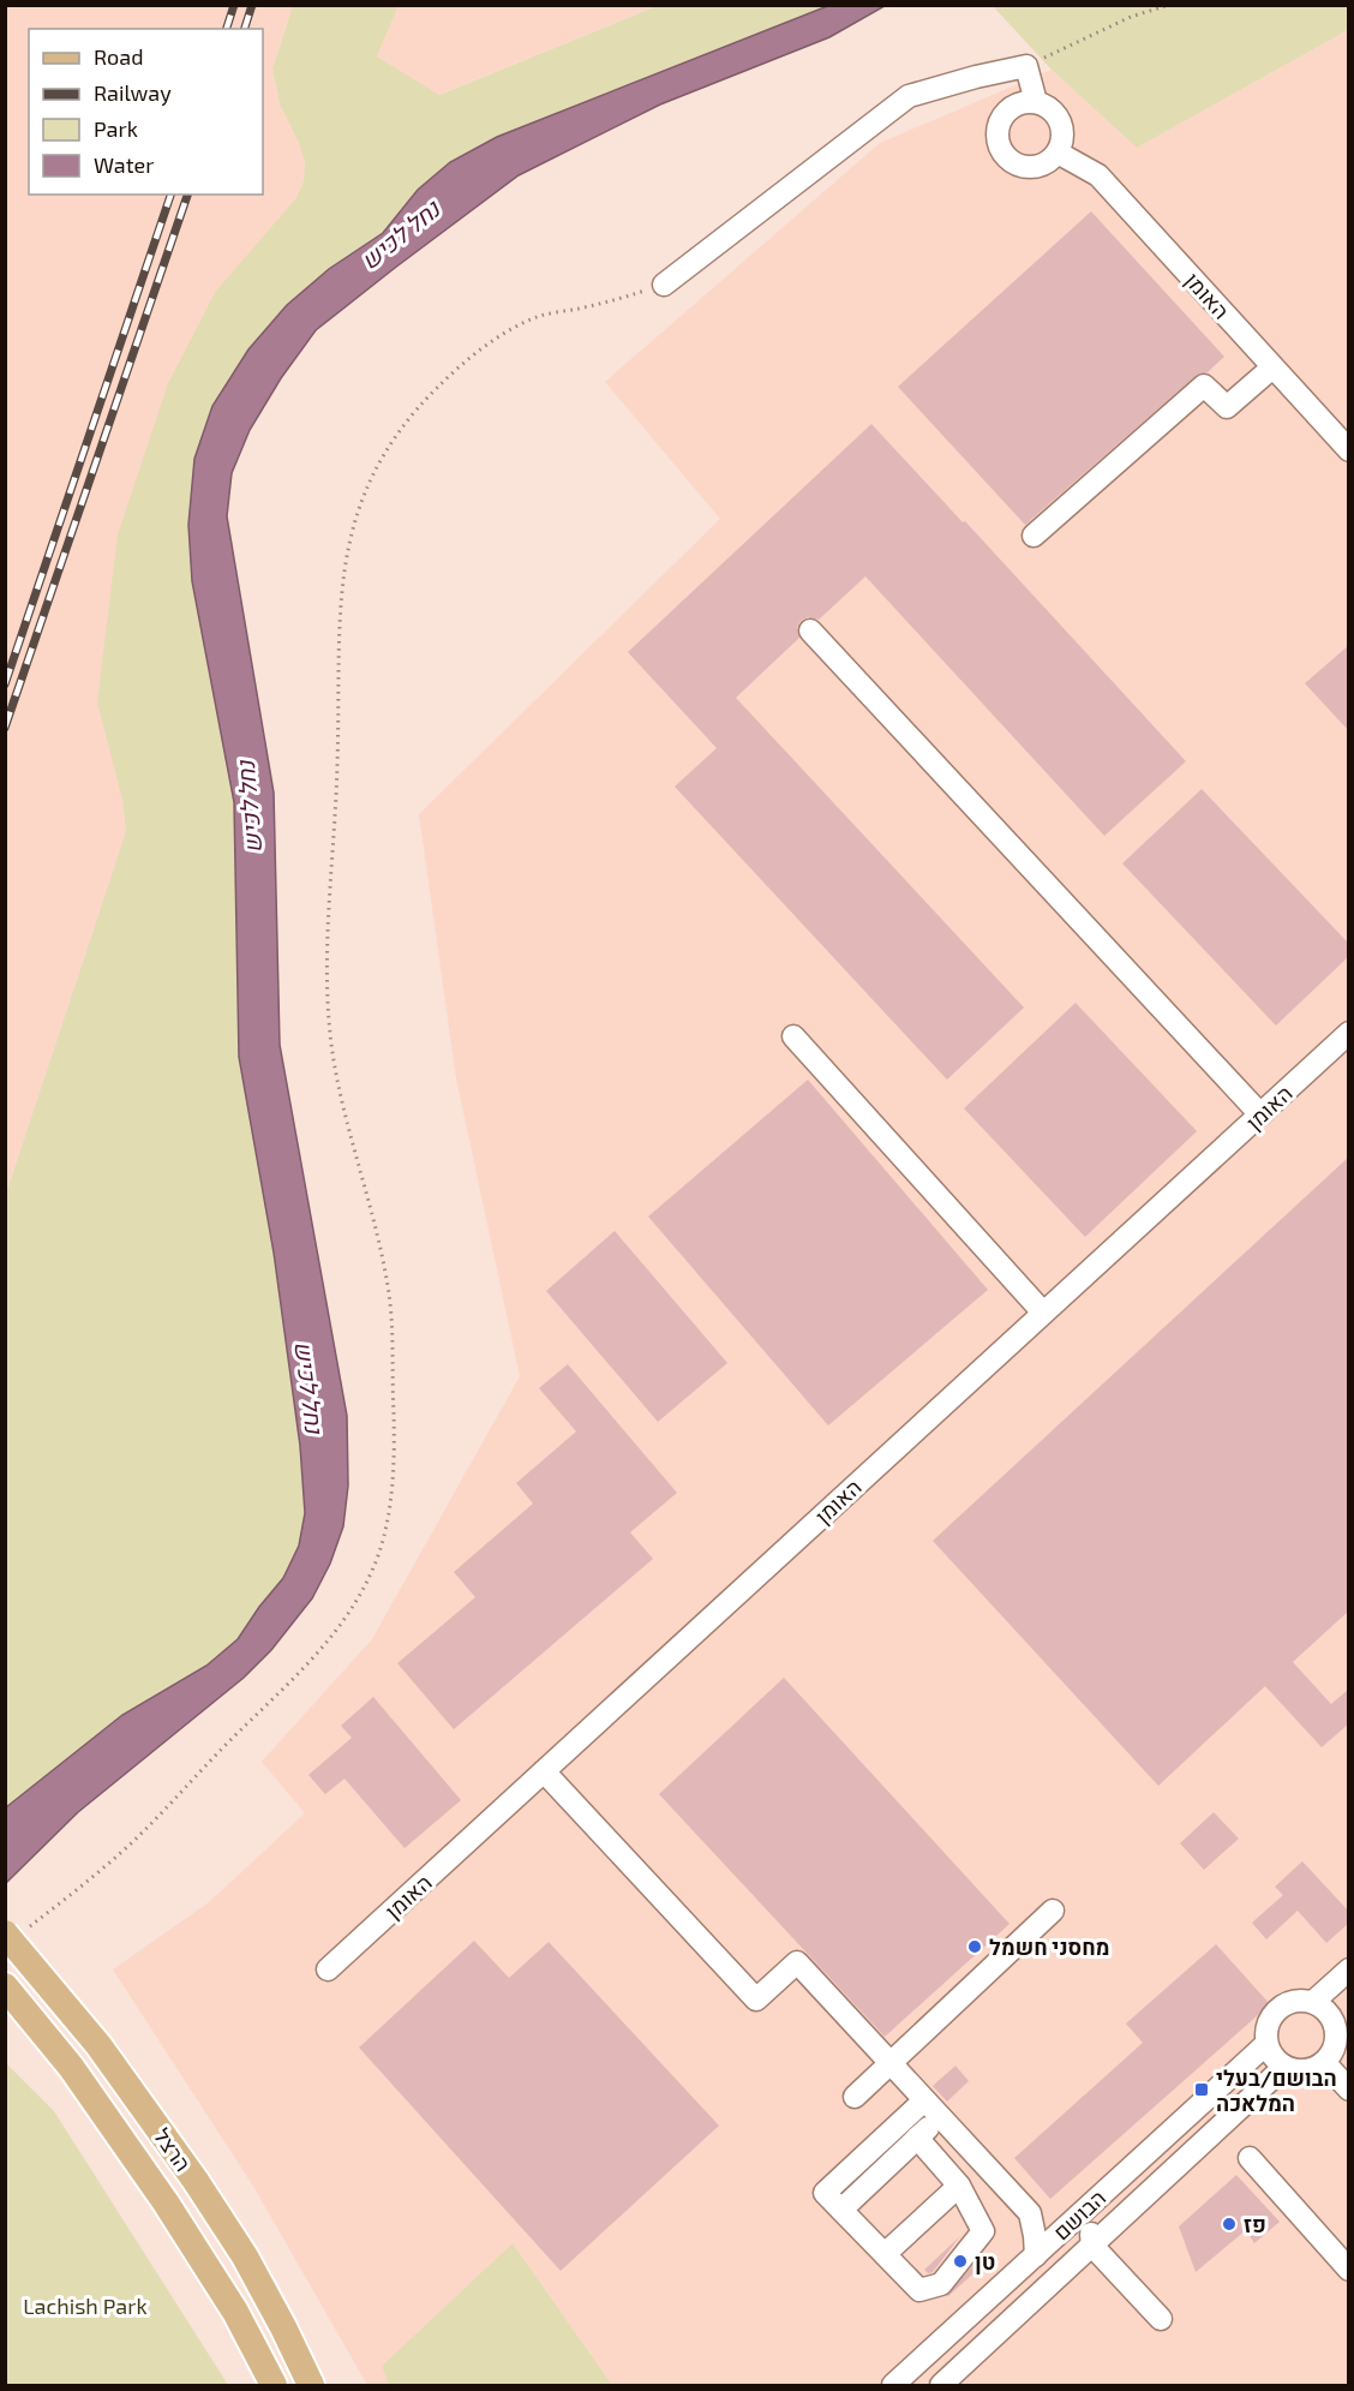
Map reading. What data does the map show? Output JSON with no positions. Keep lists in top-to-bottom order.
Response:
{
  "streets": {
    "main road": ["הרצל"],
    "street": ["האומן", "הבושם"]
  },
  "water": ["נחל לכיש"],
  "parks": ["Lachish Park"],
  "places": {
    "other": ["מחסני חשמל", "פז", "טן"],
    "transit": ["הבושם/בעלי המלאכה"]
  },
  "legend": [
    "Road",
    "Railway",
    "Park",
    "Water"
  ]
}
